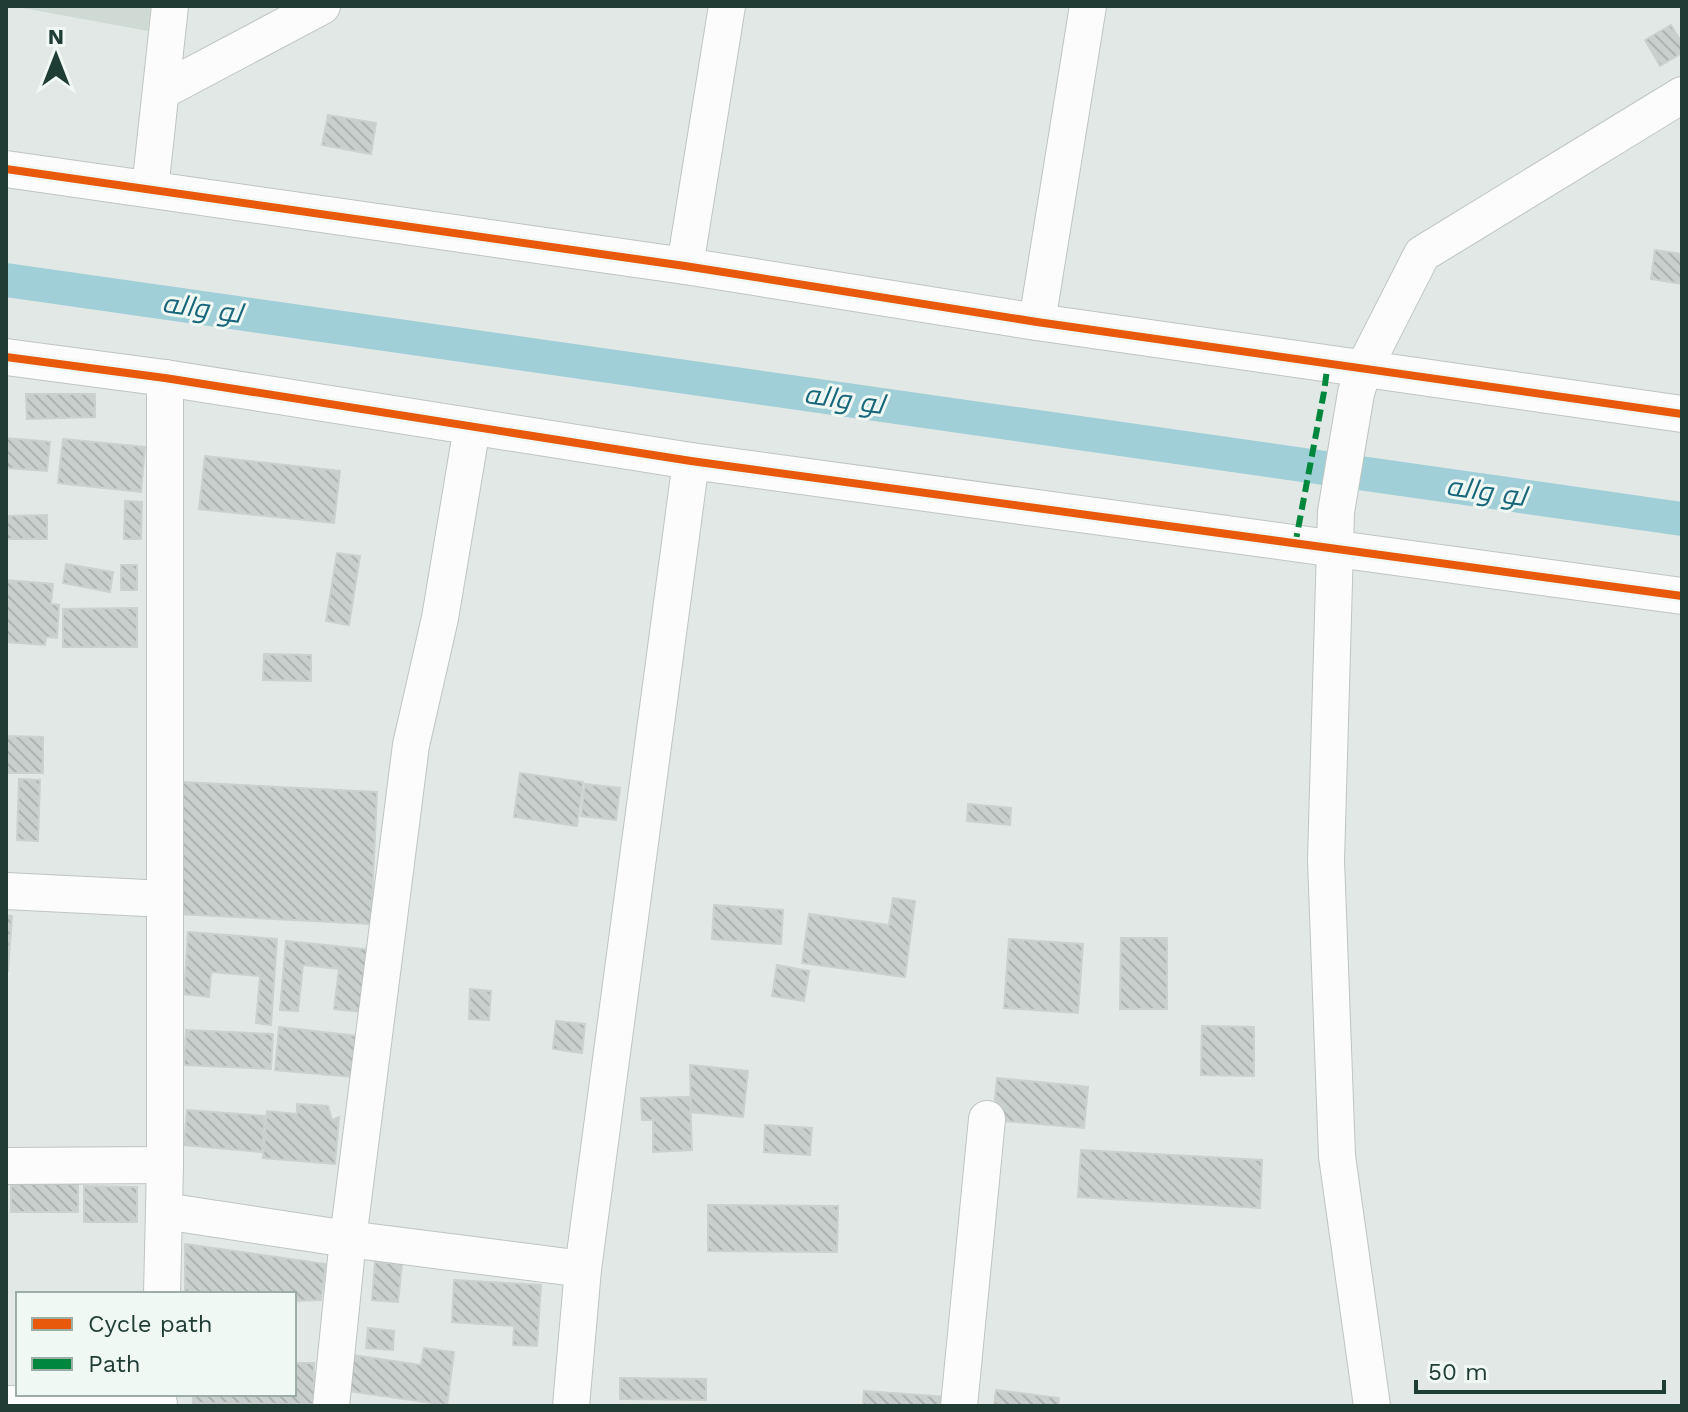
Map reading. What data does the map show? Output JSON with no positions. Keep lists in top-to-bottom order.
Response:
{
  "water": ["لو واله"],
  "legend": ["Cycle path", "Path"],
  "scale_bar": "50 m",
  "north": "top"
}
